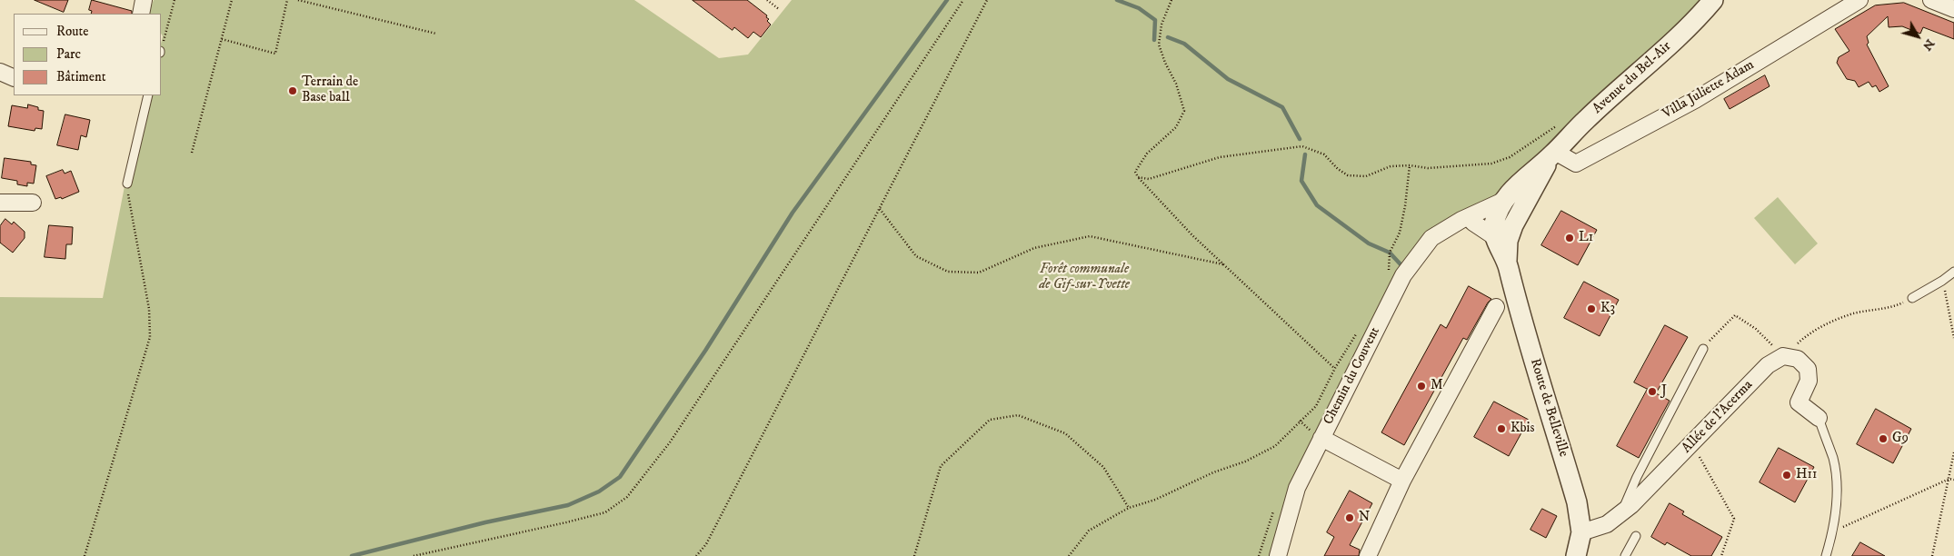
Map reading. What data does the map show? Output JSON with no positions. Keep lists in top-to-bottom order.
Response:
{
  "streets": {
    "street": [
      "Avenue du Bel-Air",
      "Villa Juliette Adam",
      "Chemin du Couvent",
      "Route de Belleville",
      "Allée de l'Acerma"
    ]
  },
  "crossings": [
    ["Avenue du Bel-Air", "Villa Juliette Adam"],
    ["Avenue du Bel-Air", "Route de Belleville"],
    ["Villa Juliette Adam", "Route de Belleville"],
    ["Chemin du Couvent", "Route de Belleville"],
    ["Route de Belleville", "Allée de l'Acerma"]
  ],
  "parks": ["Forêt communale de Gif-sur-Yvette"],
  "places": [
    "Terrain de Base ball",
    "L1",
    "K3",
    "M",
    "J",
    "Kbis",
    "G9",
    "H11",
    "N"
  ],
  "legend": ["Route", "Parc", "Bâtiment"],
  "north": "bottom right"
}
